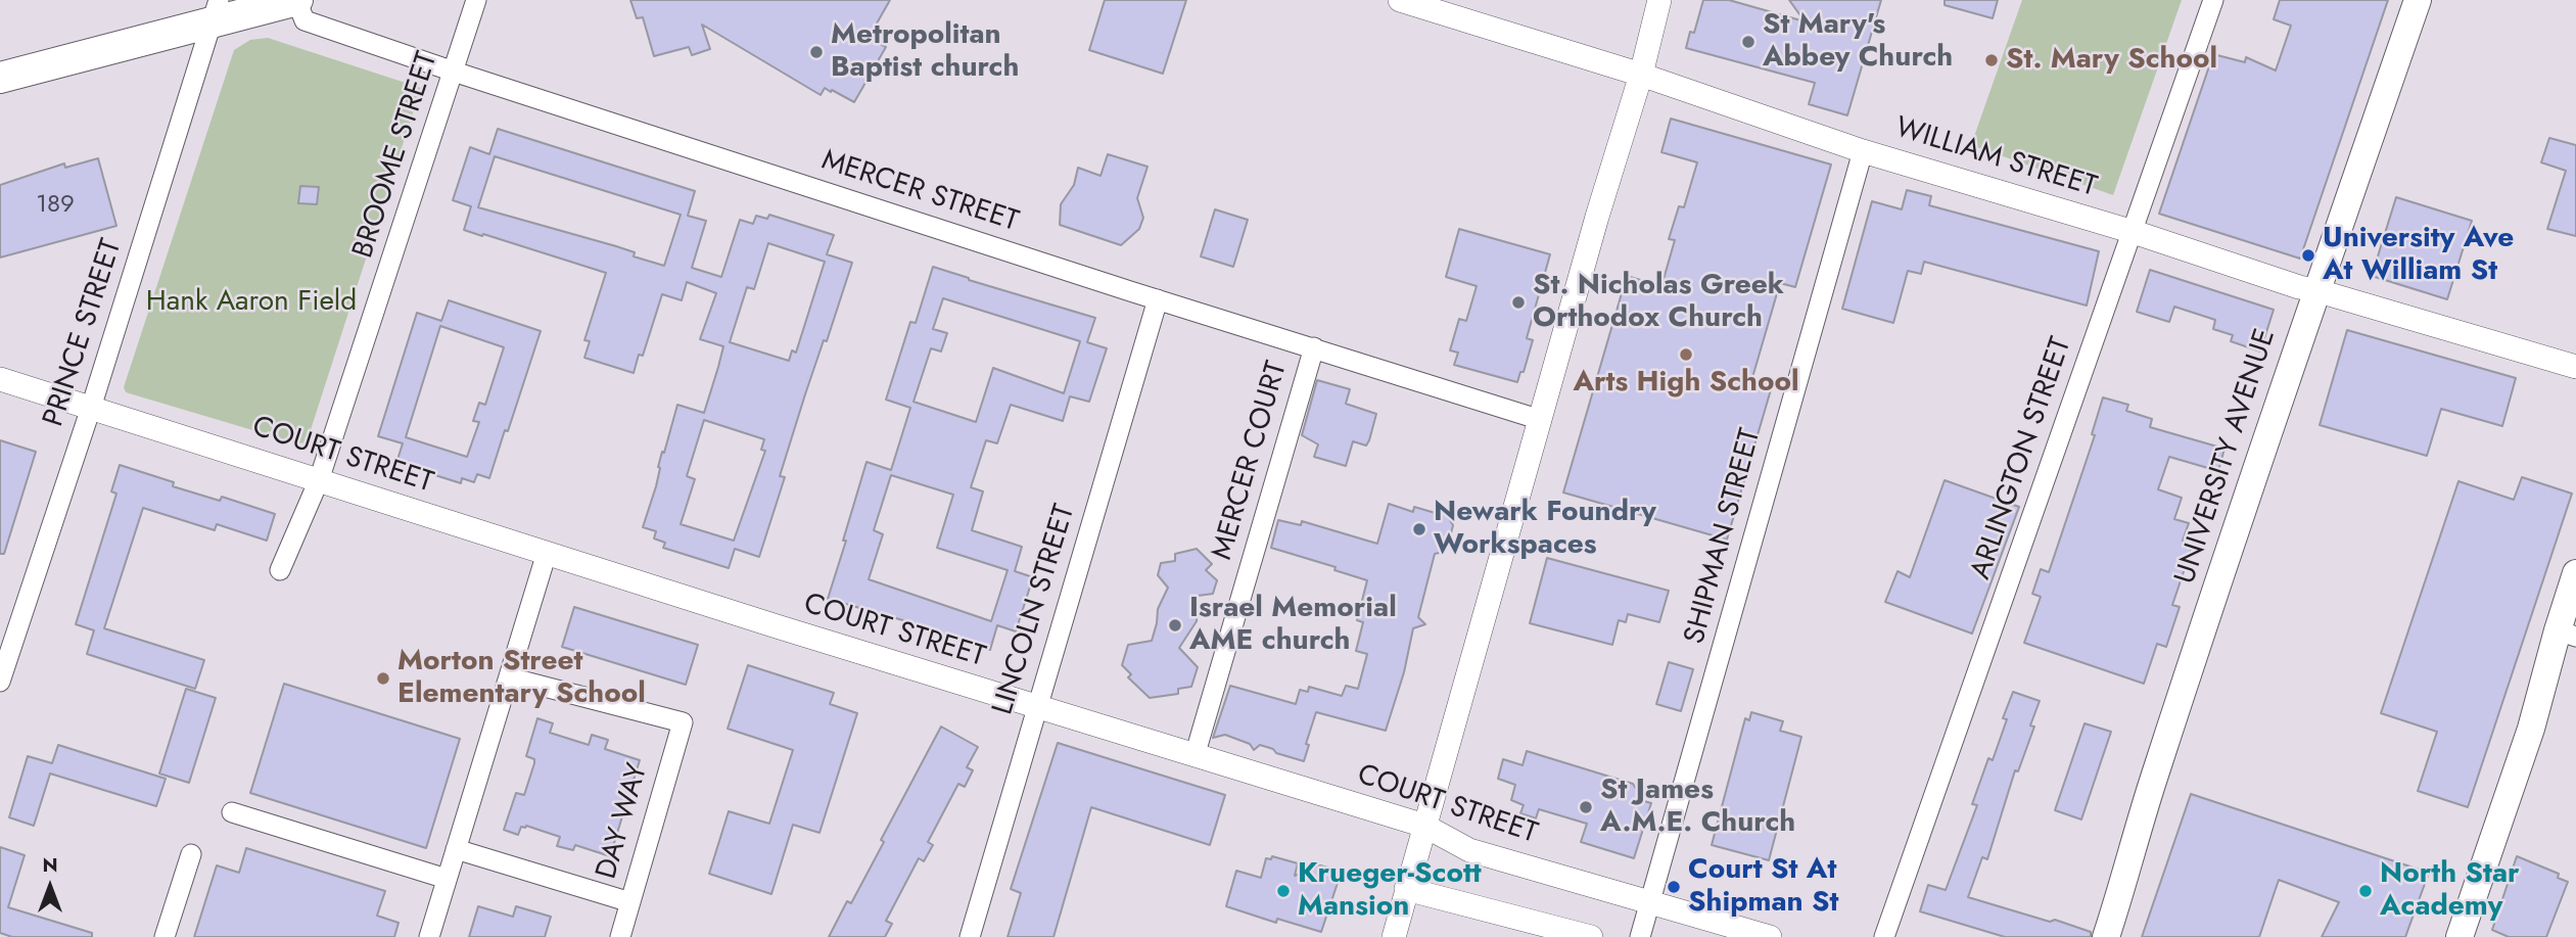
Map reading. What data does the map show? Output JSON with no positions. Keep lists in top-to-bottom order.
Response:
{
  "streets": {
    "main road": ["UNIVERSITY AVENUE"],
    "street": [
      "BROOME STREET",
      "WILLIAM STREET",
      "MERCER STREET",
      "PRINCE STREET",
      "COURT STREET",
      "ARLINGTON STREET",
      "MERCER COURT",
      "SHIPMAN STREET",
      "LINCOLN STREET",
      "DAY WAY"
    ]
  },
  "crossings": [
    ["BROOME STREET", "MERCER STREET"],
    ["BROOME STREET", "COURT STREET"],
    ["WILLIAM STREET", "UNIVERSITY AVENUE"],
    ["WILLIAM STREET", "ARLINGTON STREET"],
    ["WILLIAM STREET", "SHIPMAN STREET"],
    ["MERCER STREET", "MERCER COURT"],
    ["MERCER STREET", "LINCOLN STREET"],
    ["PRINCE STREET", "COURT STREET"],
    ["COURT STREET", "MERCER COURT"],
    ["COURT STREET", "SHIPMAN STREET"],
    ["COURT STREET", "LINCOLN STREET"]
  ],
  "parks": ["Hank Aaron Field"],
  "places": [
    "St Mary's Abbey Church",
    "Metropolitan Baptist church",
    "St. Mary School",
    "University Ave At William St",
    "St. Nicholas Greek Orthodox Church",
    "Arts High School",
    "Newark Foundry Workspaces",
    "Israel Memorial AME church",
    "Morton Street Elementary School",
    "St James A.M.E. Church",
    "Court St At Shipman St",
    "Krueger-Scott Mansion",
    "North Star Academy"
  ],
  "house_numbers": ["189"],
  "north": "top"
}
